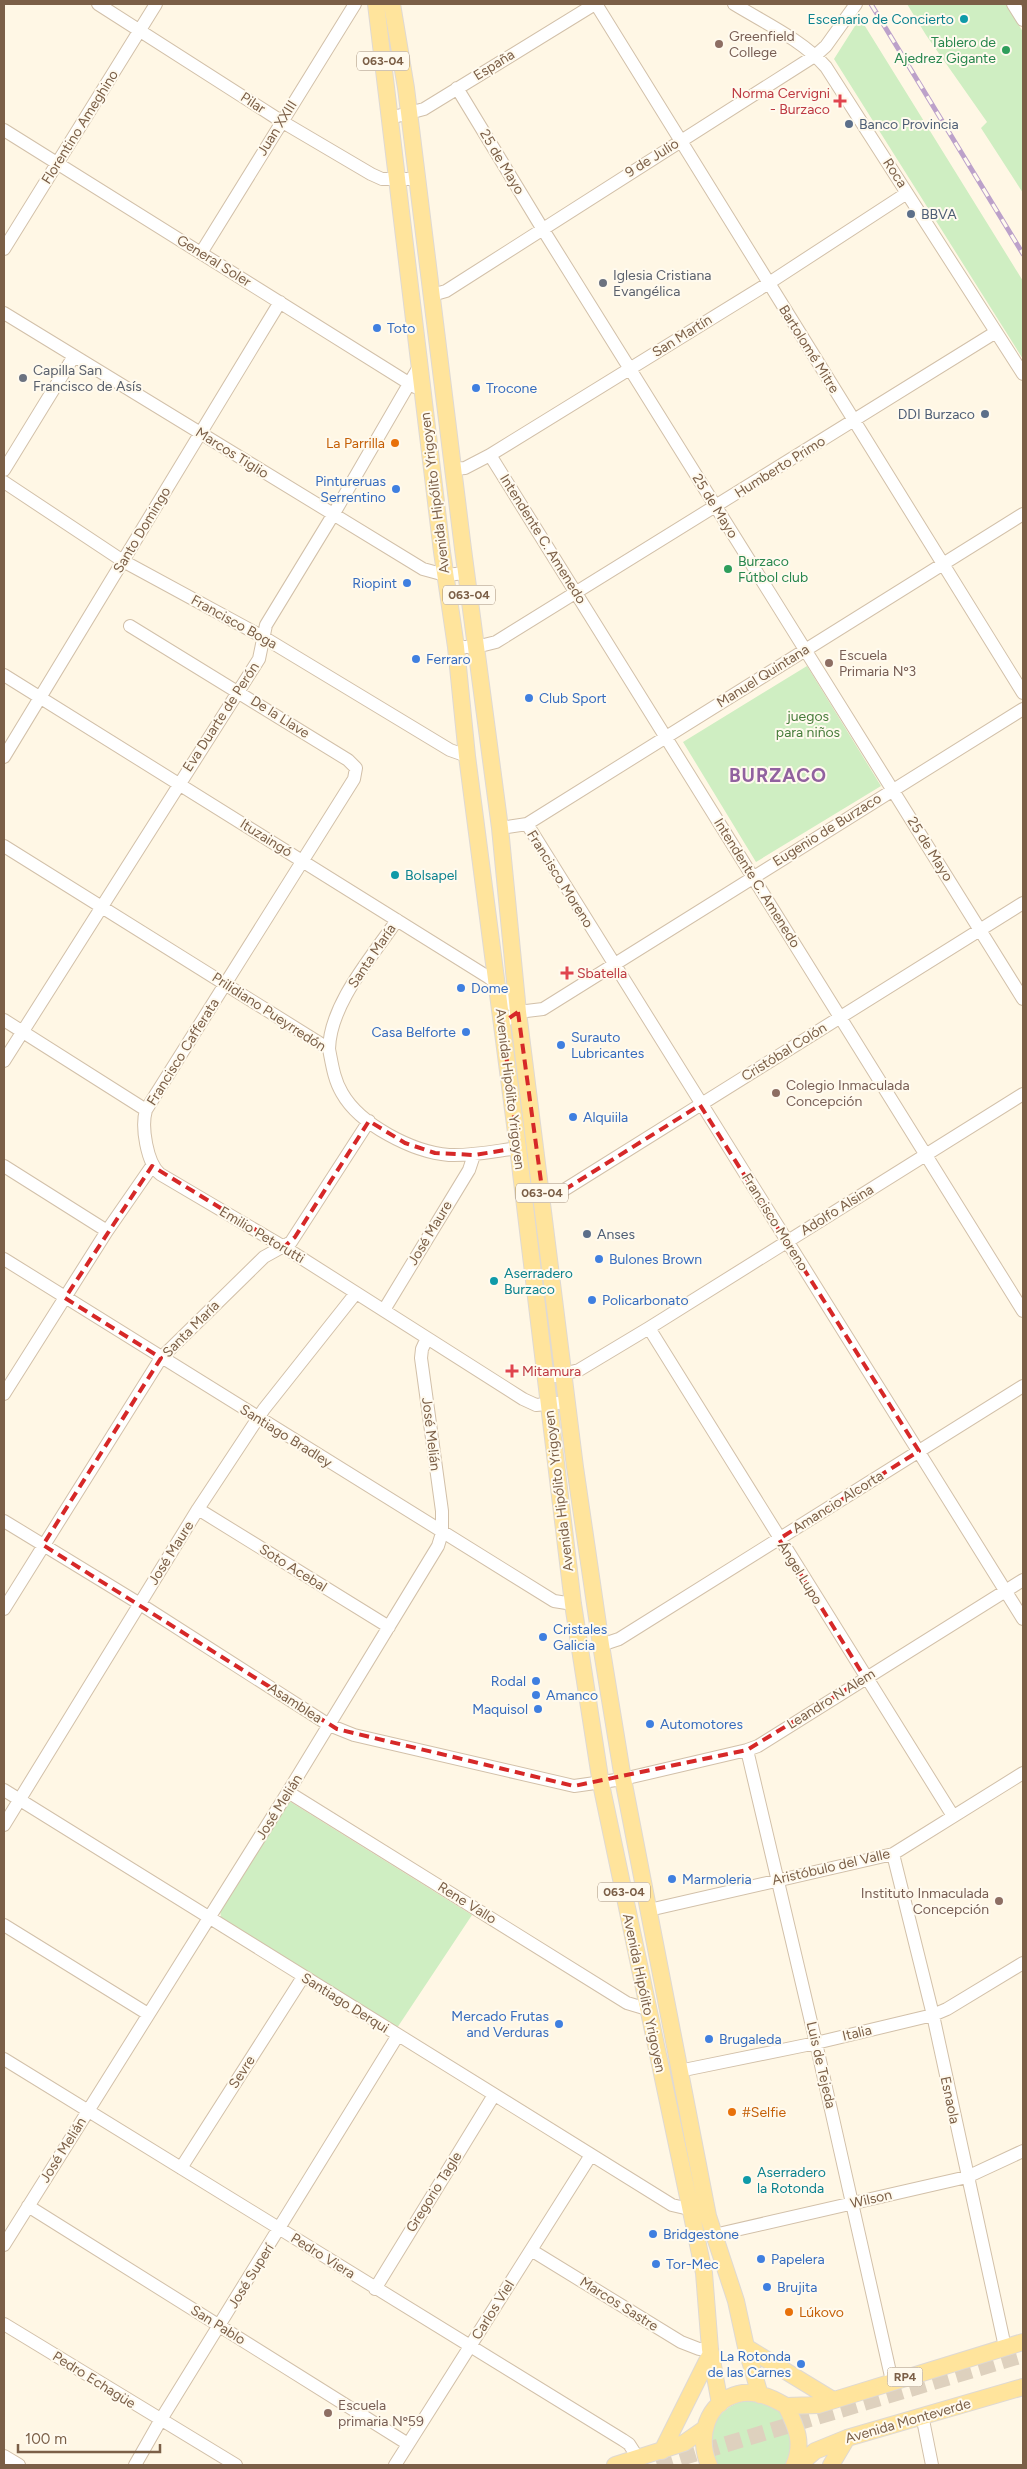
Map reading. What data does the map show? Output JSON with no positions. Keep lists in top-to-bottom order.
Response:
{
  "streets": {
    "main road": [
      "063-04",
      "Avenida Hipólito Yrigoyen",
      "RP4",
      "Avenida Monteverde"
    ],
    "street": [
      "España",
      "Pilar",
      "Florentino Ameghino",
      "Juan XXIII",
      "9 de Julio",
      "25 de Mayo",
      "Roca",
      "General Soler",
      "San Martín",
      "Bartolomé Mitre",
      "Marcos Tiglio",
      "Humberto Primo",
      "Santo Domingo",
      "Intendente C. Amenedo",
      "Francisco Boga",
      "Manuel Quintana",
      "Eva Duarte de Perón",
      "De la Llave",
      "Eugenio de Burzaco",
      "Ituzaingó",
      "Francisco Moreno",
      "Santa María",
      "Prilidiano Pueyrredón",
      "Francisco Cafferata",
      "Cristóbal Colón",
      "Adolfo Alsina",
      "José Maure",
      "Emilio Petorutti",
      "José Melián",
      "Santiago Bradley",
      "Amancio Alcorta",
      "Soto Acebal",
      "Ángel Lupo",
      "Leandro N Alem",
      "Asamblea",
      "Aristóbulo del Valle",
      "Rene Vallo",
      "Santiago Derqui",
      "Italia",
      "Luis de Tejeda",
      "Sevre",
      "Esnaola",
      "Gregorio Tagle",
      "Wilson",
      "Pedro Viera",
      "José Superí",
      "Marcos Sastre",
      "Carlos Viel",
      "San Pablo",
      "Pedro Echagüe"
    ]
  },
  "crossings": [
    ["España", "25 de Mayo"],
    ["España", "Bartolomé Mitre"],
    ["España", "Avenida Hipólito Yrigoyen"],
    ["Pilar", "Florentino Ameghino"],
    ["Pilar", "Juan XXIII"],
    ["Pilar", "Avenida Hipólito Yrigoyen"],
    ["Florentino Ameghino", "General Soler"],
    ["Juan XXIII", "General Soler"],
    ["9 de Julio", "25 de Mayo"],
    ["9 de Julio", "Roca"],
    ["9 de Julio", "Bartolomé Mitre"],
    ["9 de Julio", "Avenida Hipólito Yrigoyen"],
    ["25 de Mayo", "San Martín"],
    ["25 de Mayo", "Humberto Primo"],
    ["25 de Mayo", "Manuel Quintana"],
    ["25 de Mayo", "Eugenio de Burzaco"],
    ["25 de Mayo", "Cristóbal Colón"],
    ["Roca", "San Martín"],
    ["Roca", "Humberto Primo"],
    ["General Soler", "Avenida Hipólito Yrigoyen"],
    ["General Soler", "Santo Domingo"],
    ["General Soler", "Eva Duarte de Perón"],
    ["San Martín", "Bartolomé Mitre"],
    ["San Martín", "Avenida Hipólito Yrigoyen"],
    ["San Martín", "Intendente C. Amenedo"],
    ["Bartolomé Mitre", "Humberto Primo"],
    ["Bartolomé Mitre", "Manuel Quintana"],
    ["Marcos Tiglio", "Avenida Hipólito Yrigoyen"],
    ["Marcos Tiglio", "Santo Domingo"],
    ["Marcos Tiglio", "Eva Duarte de Perón"],
    ["Humberto Primo", "Avenida Hipólito Yrigoyen"],
    ["Humberto Primo", "Intendente C. Amenedo"],
    ["Avenida Hipólito Yrigoyen", "Francisco Boga"],
    ["Avenida Hipólito Yrigoyen", "Manuel Quintana"],
    ["Avenida Hipólito Yrigoyen", "Eva Duarte de Perón"],
    ["Avenida Hipólito Yrigoyen", "Eugenio de Burzaco"],
    ["Avenida Hipólito Yrigoyen", "Ituzaingó"],
    ["Avenida Hipólito Yrigoyen", "Prilidiano Pueyrredón"],
    ["Avenida Hipólito Yrigoyen", "Cristóbal Colón"],
    ["Avenida Hipólito Yrigoyen", "Adolfo Alsina"],
    ["Avenida Hipólito Yrigoyen", "Emilio Petorutti"],
    ["Avenida Hipólito Yrigoyen", "Santiago Bradley"],
    ["Avenida Hipólito Yrigoyen", "Amancio Alcorta"],
    ["Avenida Hipólito Yrigoyen", "Leandro N Alem"],
    ["Avenida Hipólito Yrigoyen", "Asamblea"],
    ["Avenida Hipólito Yrigoyen", "Aristóbulo del Valle"],
    ["Avenida Hipólito Yrigoyen", "Rene Vallo"],
    ["Avenida Hipólito Yrigoyen", "Santiago Derqui"],
    ["Avenida Hipólito Yrigoyen", "Italia"],
    ["Avenida Hipólito Yrigoyen", "Wilson"],
    ["Avenida Hipólito Yrigoyen", "Marcos Sastre"],
    ["Avenida Hipólito Yrigoyen", "RP4"],
    ["Santo Domingo", "Francisco Boga"],
    ["Santo Domingo", "Ituzaingó"],
    ["Intendente C. Amenedo", "Manuel Quintana"],
    ["Intendente C. Amenedo", "Eugenio de Burzaco"],
    ["Intendente C. Amenedo", "Cristóbal Colón"],
    ["Intendente C. Amenedo", "Adolfo Alsina"],
    ["Francisco Boga", "Eva Duarte de Perón"],
    ["Manuel Quintana", "Francisco Moreno"],
    ["Eva Duarte de Perón", "De la Llave"],
    ["Eva Duarte de Perón", "Ituzaingó"],
    ["Eva Duarte de Perón", "Prilidiano Pueyrredón"],
    ["De la Llave", "Francisco Cafferata"],
    ["Eugenio de Burzaco", "Ituzaingó"],
    ["Eugenio de Burzaco", "Francisco Moreno"],
    ["Ituzaingó", "Santa María"],
    ["Ituzaingó", "Francisco Cafferata"],
    ["Francisco Moreno", "Cristóbal Colón"],
    ["Francisco Moreno", "Adolfo Alsina"],
    ["Francisco Moreno", "Amancio Alcorta"],
    ["Francisco Moreno", "Leandro N Alem"],
    ["Santa María", "Prilidiano Pueyrredón"],
    ["Santa María", "Emilio Petorutti"],
    ["Santa María", "Santiago Bradley"],
    ["Santa María", "Asamblea"],
    ["Prilidiano Pueyrredón", "Francisco Cafferata"],
    ["Prilidiano Pueyrredón", "José Maure"],
    ["Adolfo Alsina", "Ángel Lupo"],
    ["José Maure", "Emilio Petorutti"],
    ["José Maure", "Santiago Bradley"],
    ["José Maure", "Soto Acebal"],
    ["José Maure", "Asamblea"],
    ["José Maure", "Santiago Derqui"],
    ["Emilio Petorutti", "José Melián"],
    ["José Melián", "Santiago Bradley"],
    ["José Melián", "Soto Acebal"],
    ["José Melián", "Asamblea"],
    ["José Melián", "Rene Vallo"],
    ["José Melián", "Santiago Derqui"],
    ["José Melián", "Pedro Viera"],
    ["José Melián", "San Pablo"],
    ["Amancio Alcorta", "Ángel Lupo"],
    ["Ángel Lupo", "Leandro N Alem"],
    ["Ángel Lupo", "Aristóbulo del Valle"],
    ["Leandro N Alem", "Asamblea"],
    ["Leandro N Alem", "Luis de Tejeda"],
    ["Aristóbulo del Valle", "Luis de Tejeda"],
    ["Aristóbulo del Valle", "Esnaola"],
    ["Santiago Derqui", "Sevre"],
    ["Santiago Derqui", "Gregorio Tagle"],
    ["Santiago Derqui", "José Superí"],
    ["Santiago Derqui", "Carlos Viel"],
    ["Italia", "Luis de Tejeda"],
    ["Italia", "Esnaola"],
    ["Luis de Tejeda", "Wilson"],
    ["Luis de Tejeda", "RP4"],
    ["Sevre", "Pedro Viera"],
    ["Esnaola", "Wilson"],
    ["Esnaola", "RP4"],
    ["Gregorio Tagle", "Pedro Viera"],
    ["Pedro Viera", "José Superí"],
    ["Pedro Viera", "Carlos Viel"],
    ["Pedro Viera", "RP4"],
    ["José Superí", "San Pablo"],
    ["José Superí", "Pedro Echagüe"],
    ["Marcos Sastre", "Carlos Viel"],
    ["Carlos Viel", "San Pablo"]
  ],
  "districts": ["BURZACO"],
  "parks": ["juegos para niños"],
  "places": {
    "other": [
      "Escenario de Concierto",
      "Greenfield College",
      "Tablero de Ajedrez Gigante",
      "Banco Provincia",
      "BBVA",
      "Iglesia Cristiana Evangélica",
      "Toto",
      "Capilla San Francisco de Asís",
      "Trocone",
      "DDI Burzaco",
      "La Parrilla",
      "Pintureruas Serrentino",
      "Burzaco Fútbol club",
      "Riopint",
      "Ferraro",
      "Escuela Primaria Nº3",
      "Club Sport",
      "Bolsapel",
      "Dome",
      "Casa Belforte",
      "Surauto Lubricantes",
      "Colegio Inmaculada Concepción",
      "Alquiila",
      "Anses",
      "Bulones Brown",
      "Aserradero Burzaco",
      "Policarbonato",
      "Cristales Galicia",
      "Rodal",
      "Amanco",
      "Maquisol",
      "Automotores",
      "Marmoleria",
      "Instituto Inmaculada Concepción",
      "Mercado Frutas and Verduras",
      "Brugaleda",
      "#Selfie",
      "Aserradero la Rotonda",
      "Bridgestone",
      "Papelera",
      "Tor-Mec",
      "Brujita",
      "Lúkovo",
      "La Rotonda de las Carnes",
      "Escuela primaria Nº59"
    ],
    "health": ["Norma Cervigni - Burzaco", "Sbatella", "Mitamura"]
  },
  "scale_bar": "100 m"
}
